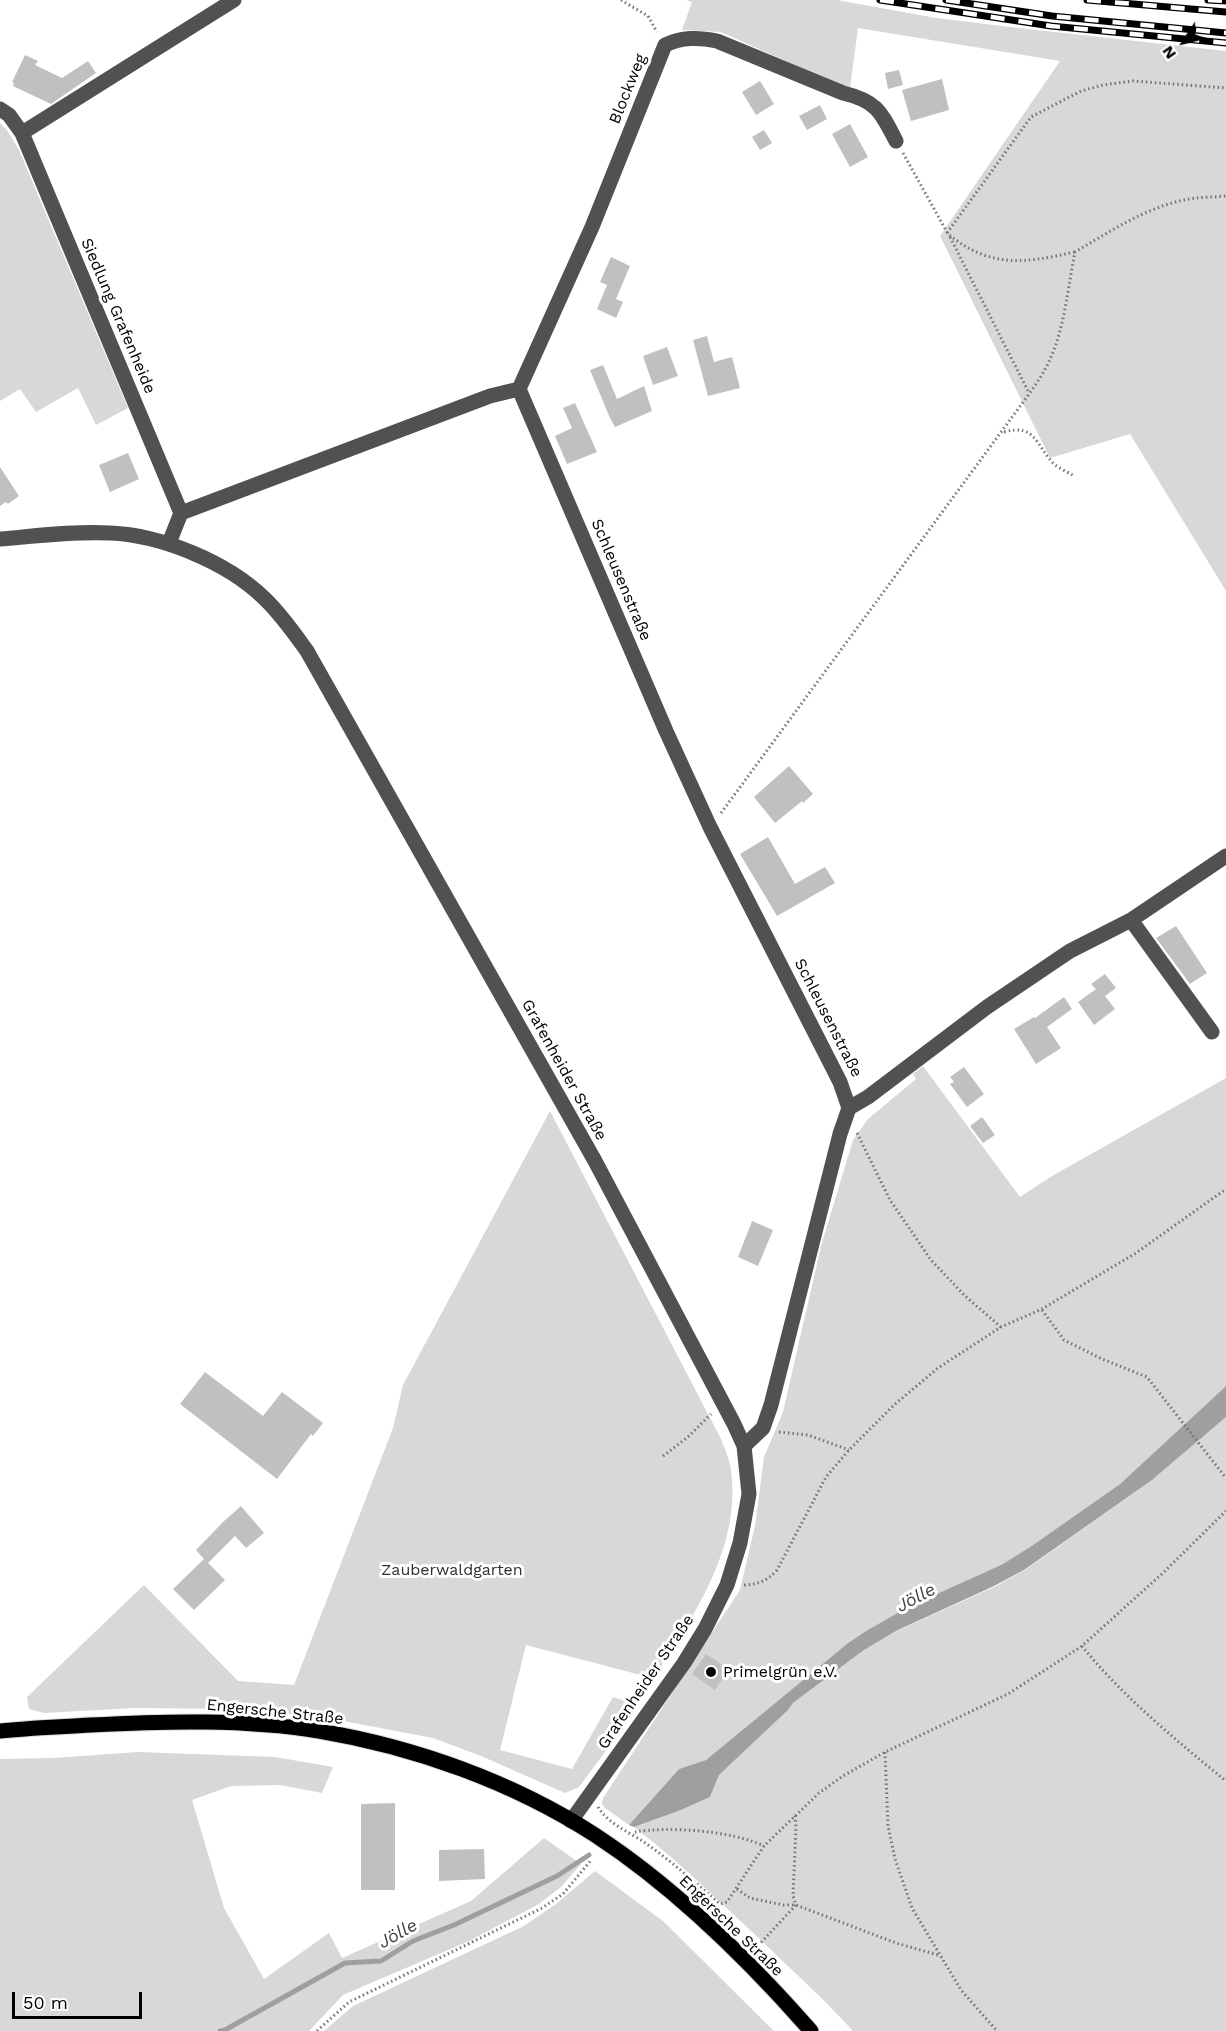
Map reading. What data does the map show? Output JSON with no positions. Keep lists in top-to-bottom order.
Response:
{
  "streets": {
    "main road": ["Engersche Straße"],
    "street": [
      "Blockweg",
      "Siedlung Grafenheide",
      "Schleusenstraße",
      "Grafenheider Straße"
    ]
  },
  "crossings": [
    ["Blockweg", "Schleusenstraße"],
    ["Grafenheider Straße", "Engersche Straße"]
  ],
  "water": ["Jölle"],
  "parks": ["Zauberwaldgarten"],
  "places": ["Primelgrün e.V."],
  "scale_bar": "50 m",
  "north": "bottom left"
}
